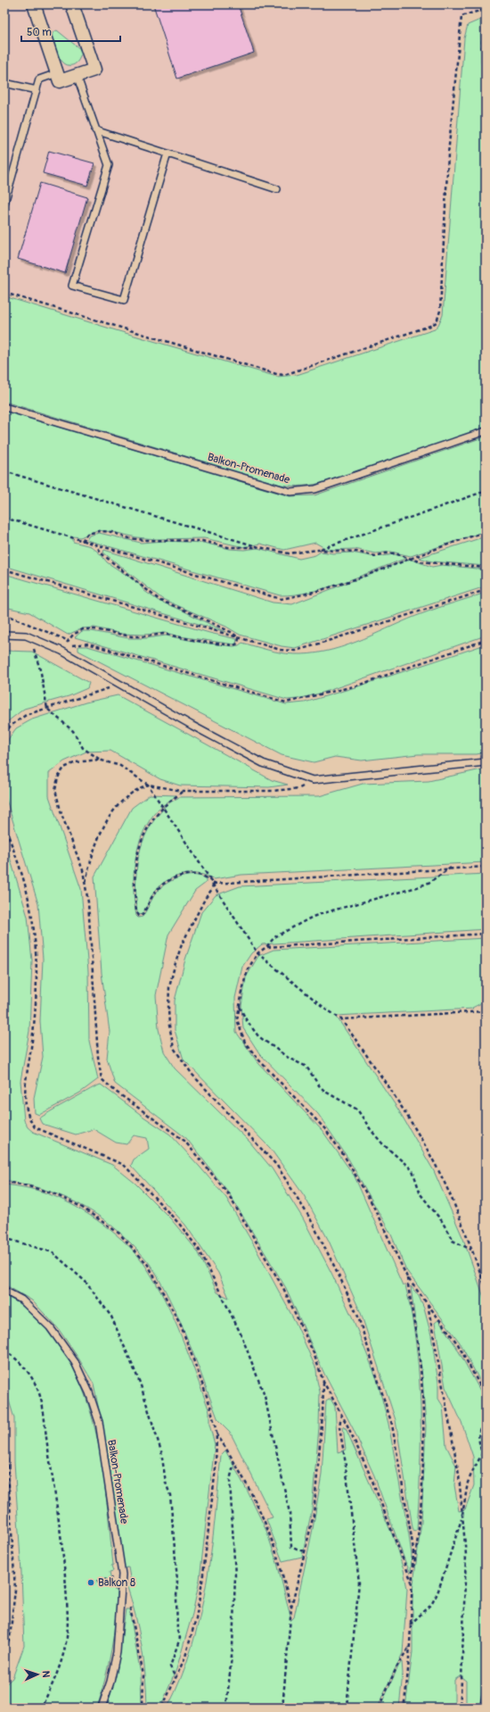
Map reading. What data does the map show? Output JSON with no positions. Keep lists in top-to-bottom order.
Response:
{
  "streets": {
    "lane": ["Balkon-Promenade"]
  },
  "places": ["Balkon 8"],
  "scale_bar": "50 m",
  "north": "right"
}
